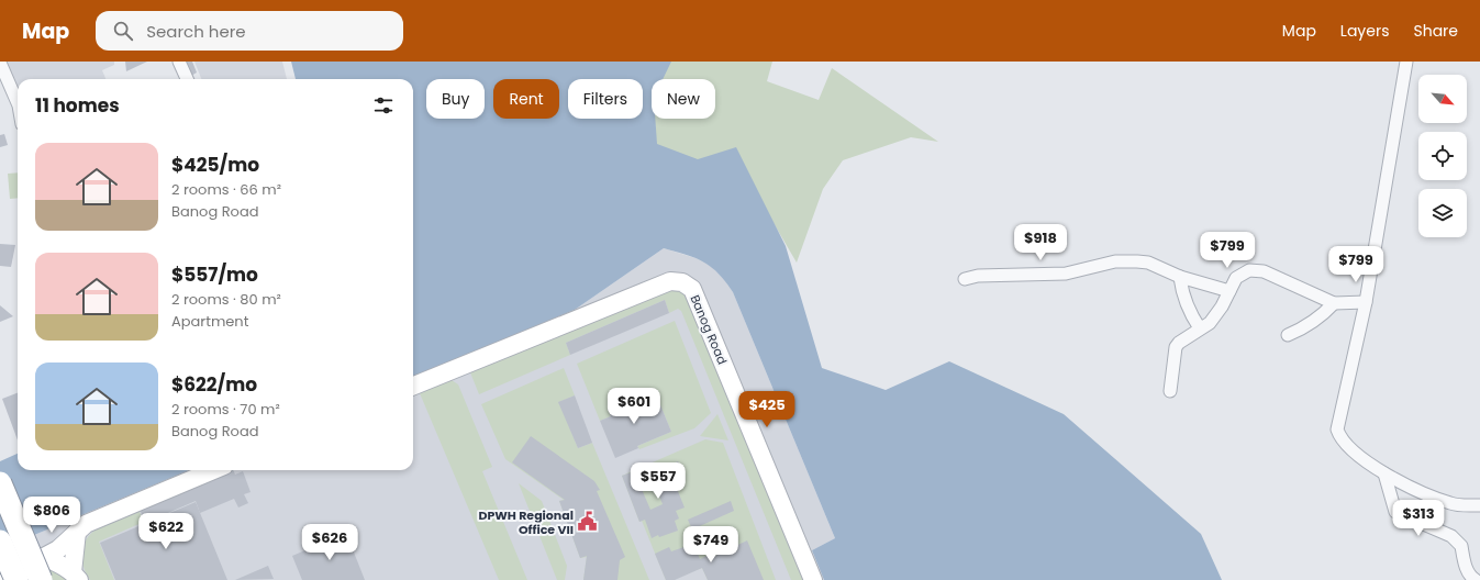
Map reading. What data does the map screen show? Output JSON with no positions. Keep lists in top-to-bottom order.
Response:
{
  "streets": {
    "street": ["Banog Road"]
  },
  "places": {
    "public building": ["DPWH Regional Office VII"]
  },
  "north": "bottom right",
  "page": {
    "header": "Map",
    "search": "Search here",
    "nav": ["Map", "Layers", "Share"],
    "chip": [
      "Buy",
      "Rent",
      "Filters",
      "New"
    ],
    "heading": "11 homes",
    "list": [
      {
        "name": "$425/mo",
        "note": "2 rooms · 66 m² · Banog Road"
      },
      {
        "name": "$557/mo",
        "note": "2 rooms · 80 m² · Apartment"
      },
      {
        "name": "$622/mo",
        "note": "2 rooms · 70 m² · Banog Road"
      }
    ],
    "price": [
      "$918",
      "$799",
      "$799",
      "$601",
      "$425",
      "$557",
      "$806",
      "$313",
      "$622",
      "$626",
      "$749"
    ]
  }
}
